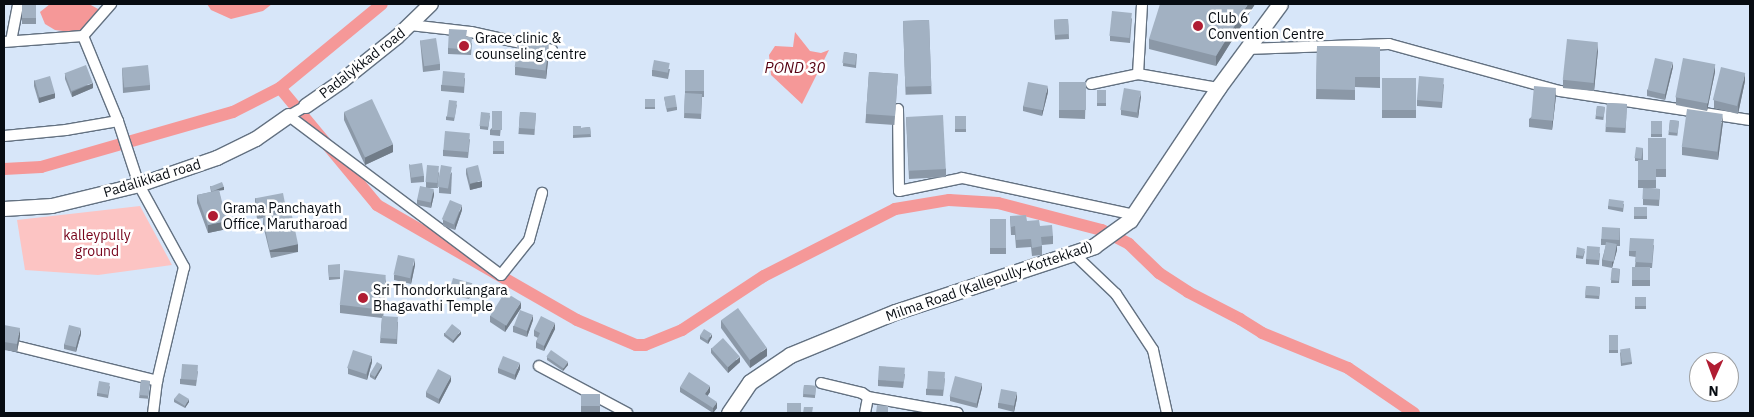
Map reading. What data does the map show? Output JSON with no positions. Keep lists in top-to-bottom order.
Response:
{
  "streets": {
    "main road": ["Milma Road (Kallepully-Kottekkad)"],
    "street": ["Padalykkad road", "Padalikkad road"]
  },
  "crossings": [
    ["Padalykkad road", "Padalikkad road"]
  ],
  "water": ["POND 30"],
  "parks": ["kalleypully ground"],
  "places": [
    "Club 6 Convention Centre",
    "Grace clinic & counseling centre",
    "Grama Panchayath Office, Marutharoad",
    "Sri Thondorkulangara Bhagavathi Temple"
  ],
  "north": "bottom"
}
